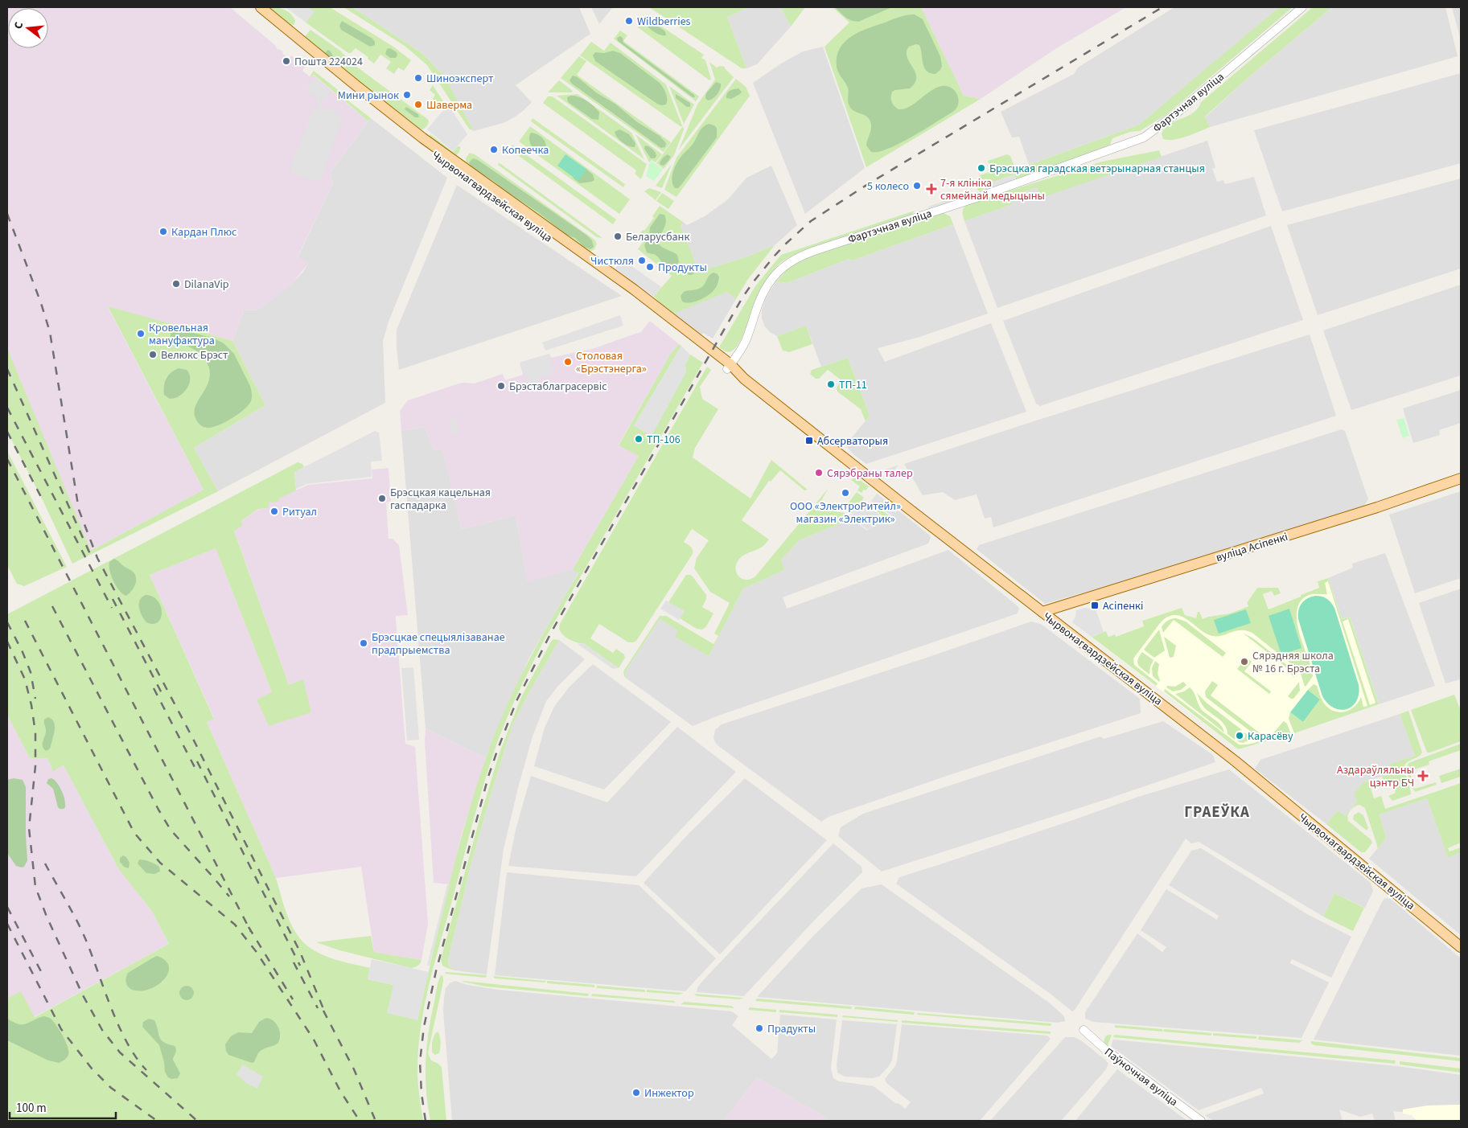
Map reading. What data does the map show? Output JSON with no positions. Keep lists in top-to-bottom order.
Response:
{
  "streets": {
    "main road": ["Чырвонагвардзейская вуліца", "вуліца Асіпенкі"],
    "street": ["Фартэчная вуліца", "Паўночная вуліца"]
  },
  "crossings": [
    ["Фартэчная вуліца", "Чырвонагвардзейская вуліца"],
    ["Чырвонагвардзейская вуліца", "вуліца Асіпенкі"]
  ],
  "districts": ["ГРАЕЎКА"],
  "places": {
    "other": [
      "Wildberries",
      "Пошта 224024",
      "Шиноэксперт",
      "Мини рынок",
      "Шаверма",
      "Копеечка",
      "Брэсцкая гарадская ветэрынарная станцыя",
      "5 колесо",
      "Кардан Плюс",
      "Беларусбанк",
      "Чистюля",
      "Продукты",
      "DilanaVip",
      "Кровельная мануфактура",
      "Велюкс Брэст",
      "Столовая «Брэстэнерга»",
      "ТП-11",
      "Брэстаблаграсервіс",
      "ТП-106",
      "Сярэбраны талер",
      "ООО «ЭлектроРитейл» магазин «Электрик»",
      "Брэсцкая кацельная гаспадарка",
      "Ритуал",
      "Брэсцкае спецыялізаванае прадпрыемства",
      "Сярэдняя школа № 16 г. Брэста",
      "Карасёву",
      "Прадукты",
      "Инжектор"
    ],
    "health": ["7-я клініка сямейнай медыцыны", "Аздараўляльны цэнтр БЧ"],
    "transit": ["Абсерваторыя", "Асіпенкі"]
  },
  "scale_bar": "100 m",
  "north": "left"
}
